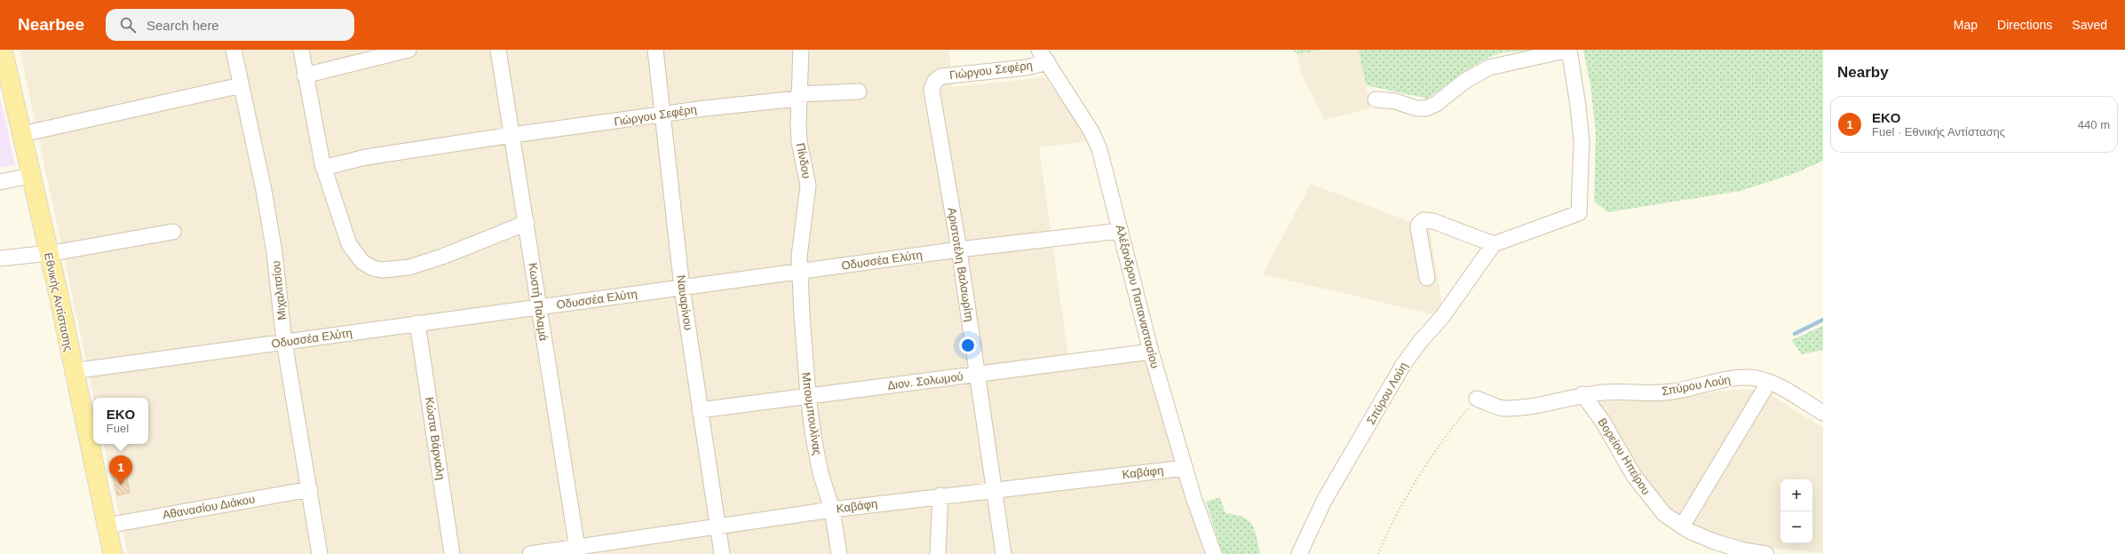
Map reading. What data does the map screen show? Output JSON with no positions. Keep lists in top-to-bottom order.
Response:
{
  "streets": {
    "main road": ["Εθνικής Αντίστασης"],
    "street": [
      "Γιώργου Σεφέρη",
      "Πίνδου",
      "Οδυσσέα Ελύτη",
      "Αριστοτέλη Βαλαωρίτη",
      "Μιχαλιτσίου",
      "Αλέξανδρου Παπαναστασίου",
      "Κωστή Παλαμά",
      "Ναυαρίνου",
      "Διον. Σολωμού",
      "Σπύρου Λούη",
      "Μπουμπουλίνας",
      "Κώστα Βάρναλη",
      "Βορείου Ηπείρου",
      "Καβάφη",
      "Αθανασίου Διάκου"
    ]
  },
  "crossings": [
    ["Γιώργου Σεφέρη", "Πίνδου"],
    ["Γιώργου Σεφέρη", "Αριστοτέλη Βαλαωρίτη"],
    ["Γιώργου Σεφέρη", "Αλέξανδρου Παπαναστασίου"],
    ["Γιώργου Σεφέρη", "Κωστή Παλαμά"],
    ["Γιώργου Σεφέρη", "Ναυαρίνου"],
    ["Πίνδου", "Οδυσσέα Ελύτη"],
    ["Πίνδου", "Μπουμπουλίνας"],
    ["Οδυσσέα Ελύτη", "Αριστοτέλη Βαλαωρίτη"],
    ["Οδυσσέα Ελύτη", "Μιχαλιτσίου"],
    ["Οδυσσέα Ελύτη", "Αλέξανδρου Παπαναστασίου"],
    ["Οδυσσέα Ελύτη", "Εθνικής Αντίστασης"],
    ["Οδυσσέα Ελύτη", "Κωστή Παλαμά"],
    ["Οδυσσέα Ελύτη", "Ναυαρίνου"],
    ["Οδυσσέα Ελύτη", "Μπουμπουλίνας"],
    ["Οδυσσέα Ελύτη", "Κώστα Βάρναλη"],
    ["Αριστοτέλη Βαλαωρίτη", "Διον. Σολωμού"],
    ["Αριστοτέλη Βαλαωρίτη", "Καβάφη"],
    ["Μιχαλιτσίου", "Αθανασίου Διάκου"],
    ["Αλέξανδρου Παπαναστασίου", "Διον. Σολωμού"],
    ["Αλέξανδρου Παπαναστασίου", "Καβάφη"],
    ["Εθνικής Αντίστασης", "Αθανασίου Διάκου"],
    ["Κωστή Παλαμά", "Καβάφη"],
    ["Ναυαρίνου", "Διον. Σολωμού"],
    ["Ναυαρίνου", "Καβάφη"],
    ["Διον. Σολωμού", "Μπουμπουλίνας"],
    ["Σπύρου Λούη", "Βορείου Ηπείρου"],
    ["Μπουμπουλίνας", "Καβάφη"]
  ],
  "page": {
    "header": "Nearbee",
    "search": "Search here",
    "nav": ["Map", "Directions", "Saved"],
    "heading": "Nearby",
    "list": [
      {
        "mark": "1",
        "name": "EKO",
        "note": "Fuel · Εθνικής Αντίστασης",
        "value": "440 m"
      }
    ],
    "popup": ["EKO", "Fuel"],
    "pins": "1",
    "map_buttons": ["+", "−"]
  }
}
